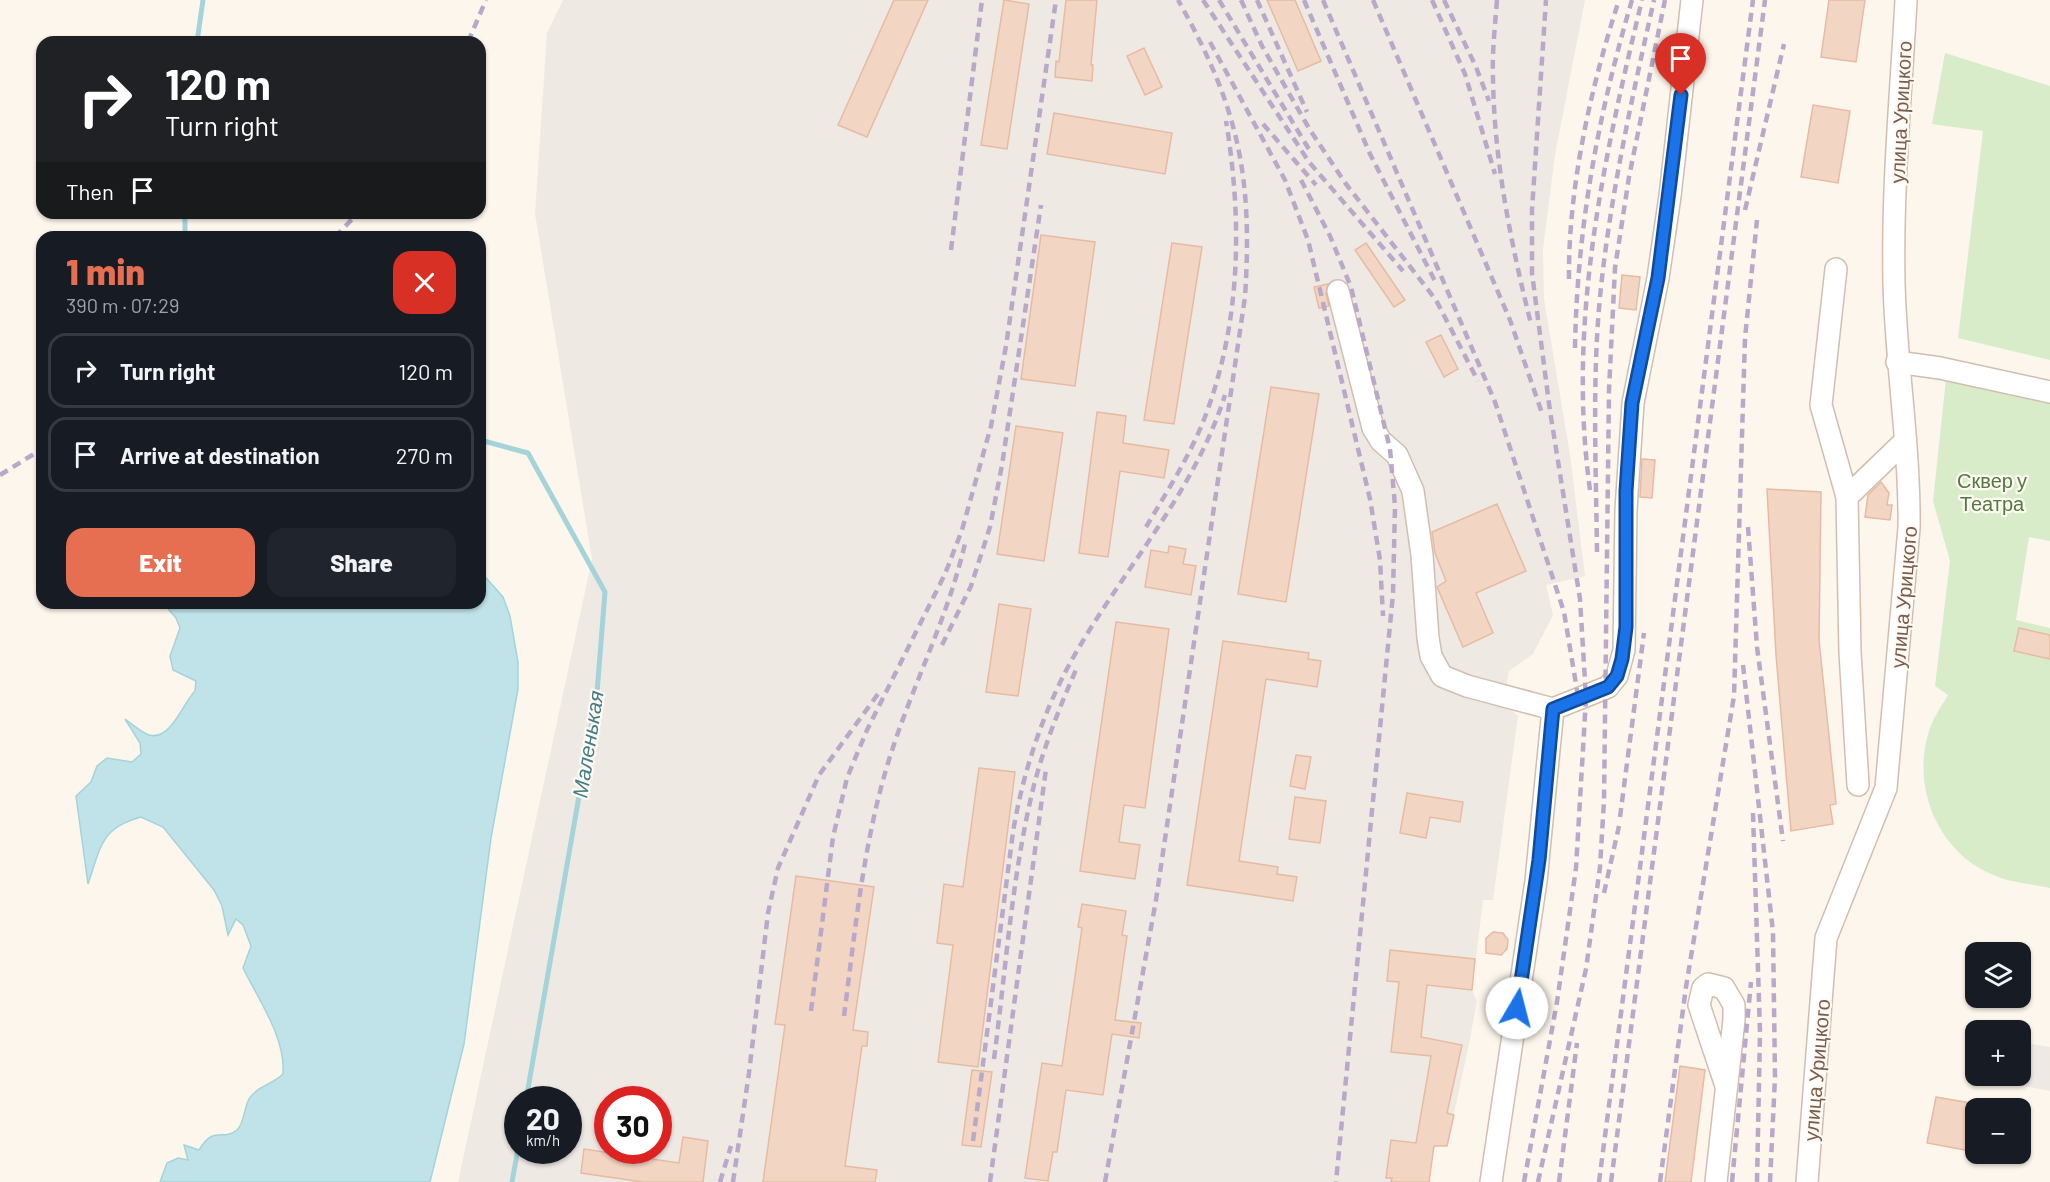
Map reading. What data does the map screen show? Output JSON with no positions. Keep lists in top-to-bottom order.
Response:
{
  "streets": {
    "street": ["улица Урицкого"]
  },
  "water": ["Маленькая"],
  "parks": ["Сквер у Театра"],
  "page": {
    "turn": ["120 m", "Turn right"],
    "then": "Then",
    "heading": ["1 min", "390 m · 07:29"],
    "list": [
      {
        "name": "Turn right",
        "value": "120 m"
      },
      {
        "name": "Arrive at destination",
        "value": "270 m"
      }
    ],
    "buttons": ["Exit", "Share"],
    "map_buttons": ["+", "−"],
    "speed": "20 km/h",
    "limit": "30"
  }
}
